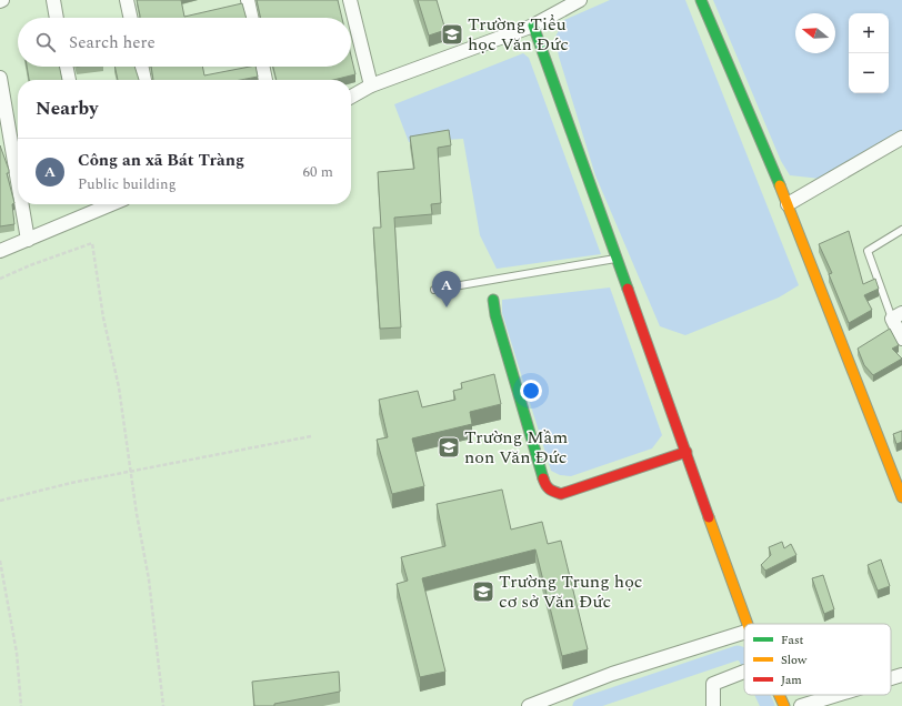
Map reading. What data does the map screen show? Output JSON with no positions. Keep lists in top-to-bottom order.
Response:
{
  "places": {
    "school or university": ["Trường Tiểu học Văn Đức", "Trường Mầm non Văn Đức", "Trường Trung học cơ sở Văn Đức"]
  },
  "legend": ["Fast", "Slow", "Jam"],
  "north": "left",
  "page": {
    "map_buttons": ["+", "−"],
    "search": "Search here",
    "heading": "Nearby",
    "list": [
      {
        "mark": "A",
        "name": "Công an xã Bát Tràng",
        "note": "Public building",
        "value": "60 m"
      }
    ],
    "pins": "A"
  }
}
